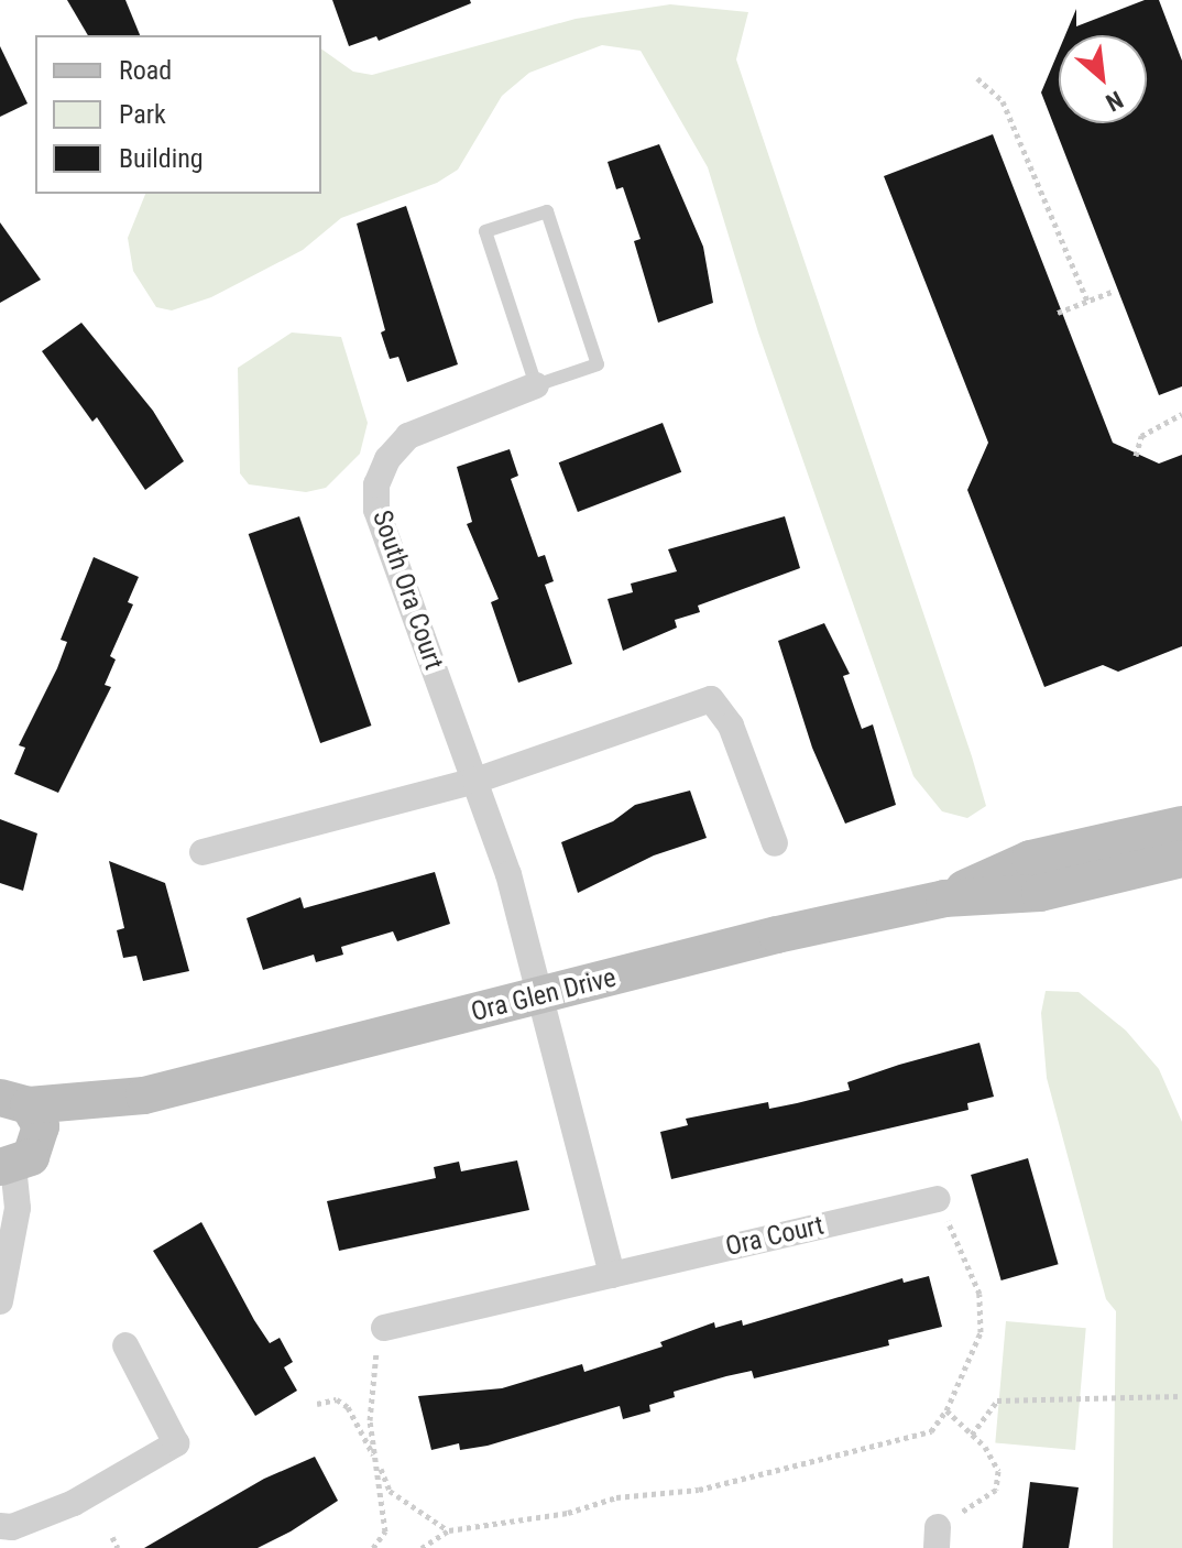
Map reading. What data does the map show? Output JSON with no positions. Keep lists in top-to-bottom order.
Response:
{
  "streets": {
    "street": ["South Ora Court", "Ora Glen Drive", "Ora Court"]
  },
  "crossings": [
    ["South Ora Court", "Ora Glen Drive"]
  ],
  "legend": ["Road", "Park", "Building"],
  "north": "bottom right"
}
